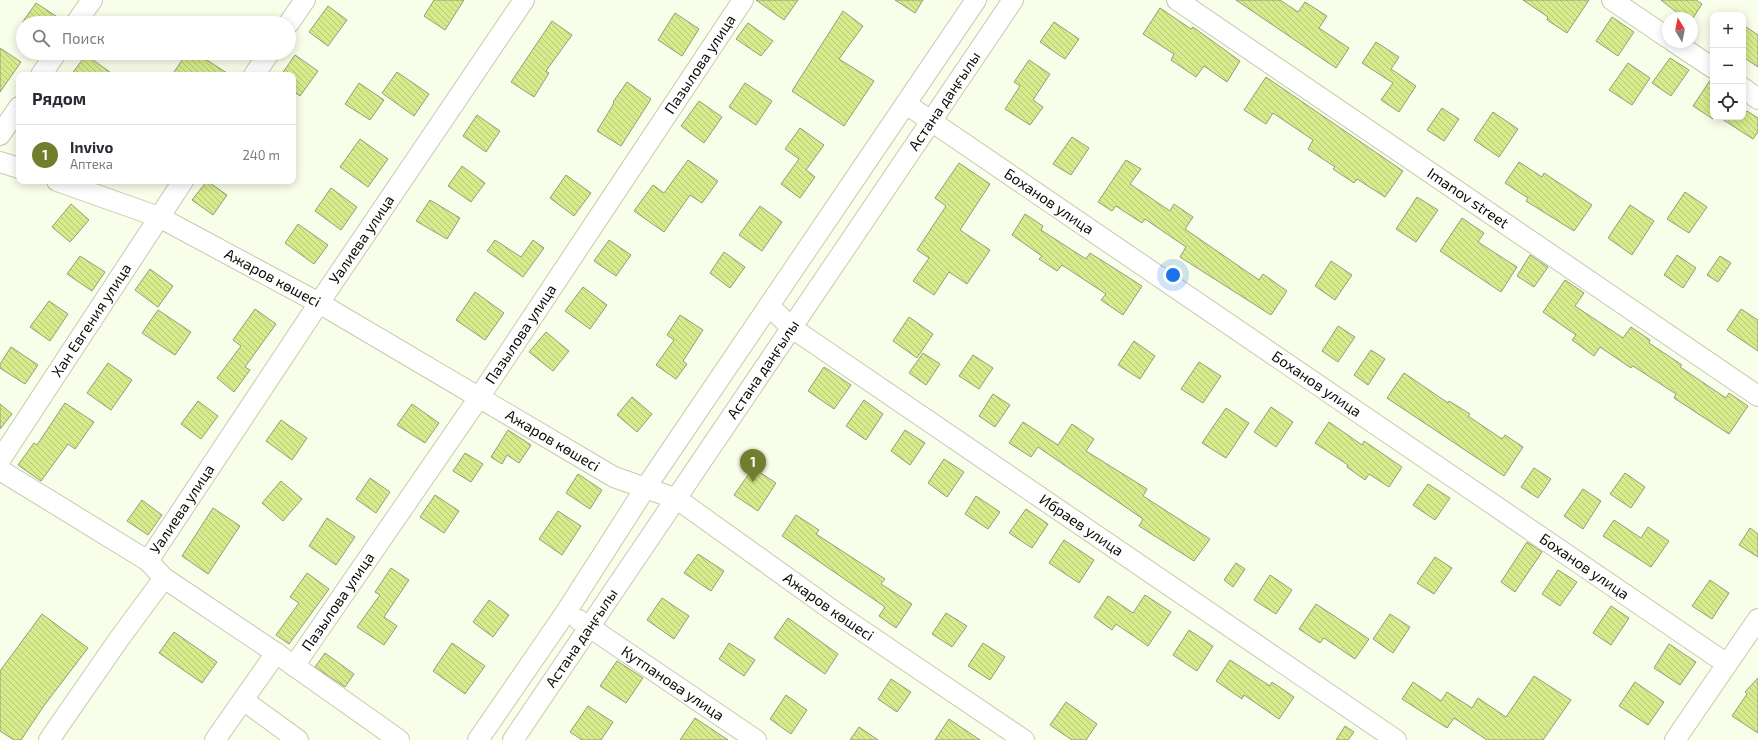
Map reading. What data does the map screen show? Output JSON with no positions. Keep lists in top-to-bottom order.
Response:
{
  "streets": {
    "street": [
      "Пазылова улица",
      "Астана даңғылы",
      "Imanov street",
      "Боханов улица",
      "Уалиева улица",
      "Ажаров көшесі",
      "Хан Евгения улица",
      "Ибраев улица",
      "Кутпанова улица"
    ]
  },
  "crossings": [
    ["Пазылова улица", "Ажаров көшесі"],
    ["Астана даңғылы", "Боханов улица"],
    ["Астана даңғылы", "Ажаров көшесі"],
    ["Астана даңғылы", "Ибраев улица"],
    ["Астана даңғылы", "Кутпанова улица"],
    ["Уалиева улица", "Ажаров көшесі"],
    ["Ажаров көшесі", "Хан Евгения улица"]
  ],
  "north": "top",
  "page": {
    "map_buttons": ["+", "−"],
    "search": "Поиск",
    "heading": "Рядом",
    "list": [
      {
        "mark": "1",
        "name": "Invivo",
        "note": "Аптека",
        "value": "240 m"
      }
    ],
    "pins": "1"
  }
}
